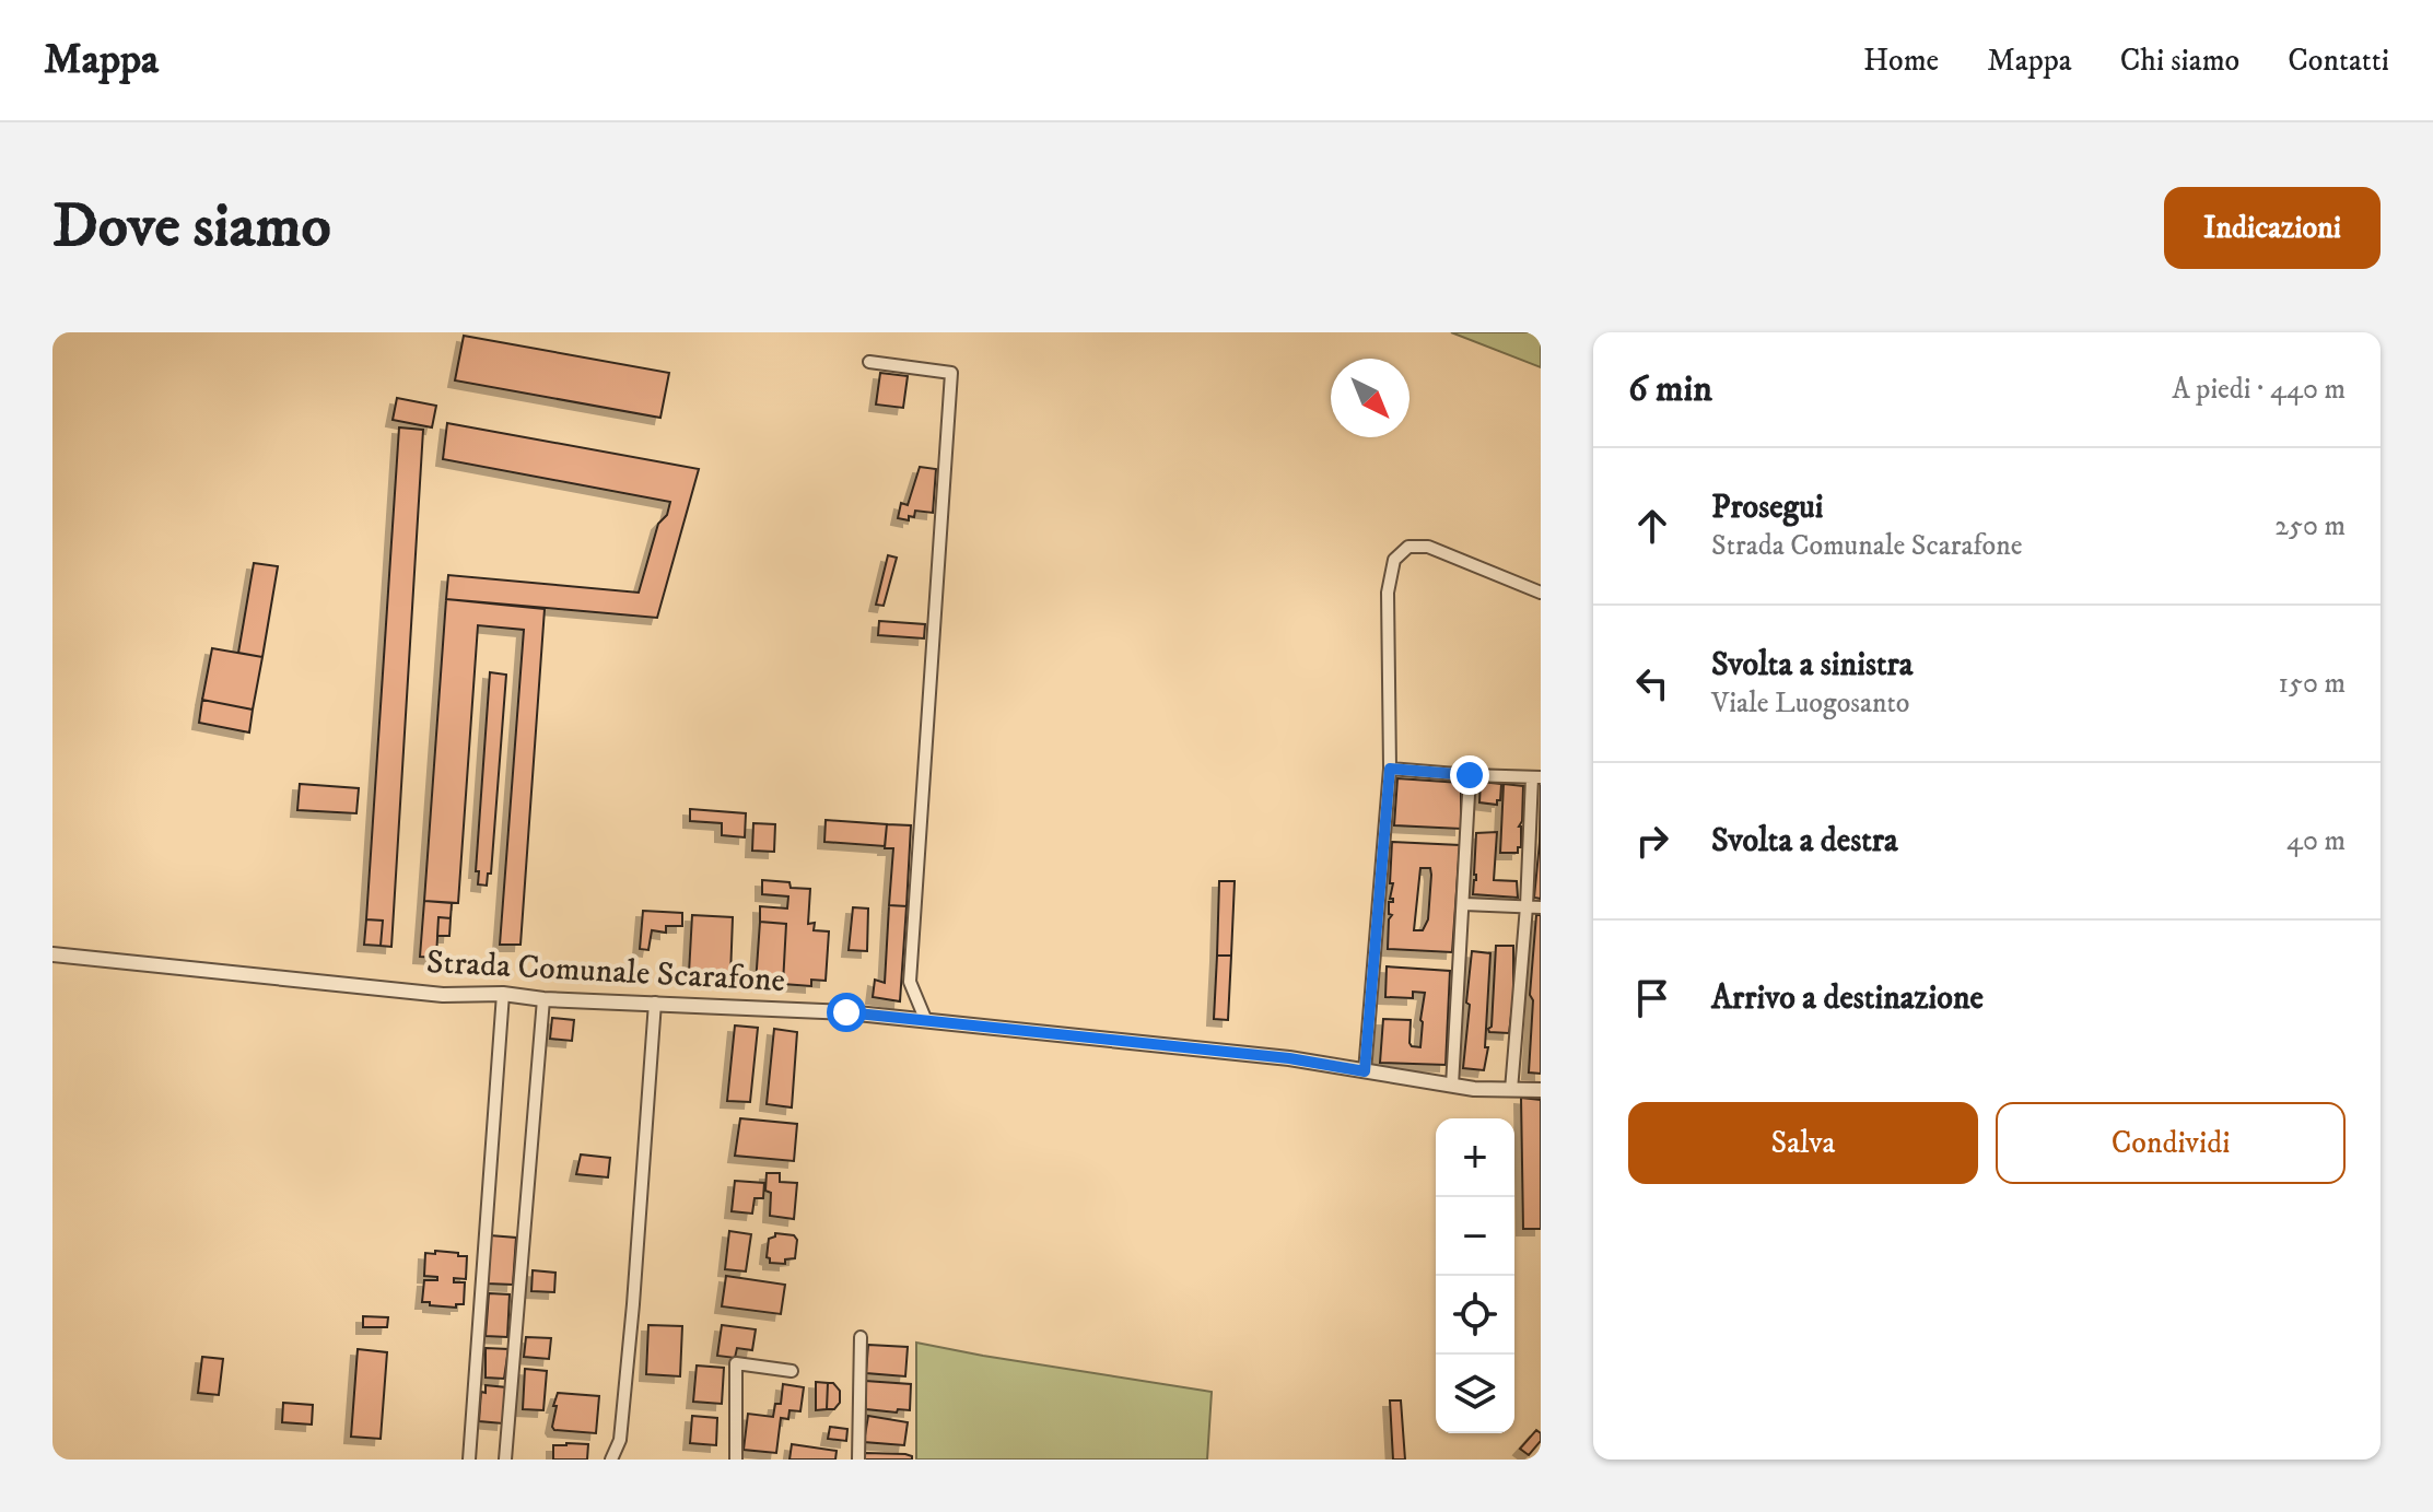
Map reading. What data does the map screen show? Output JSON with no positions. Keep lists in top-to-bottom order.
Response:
{
  "streets": {
    "street": ["Strada Comunale Scarafone"]
  },
  "north": "bottom right",
  "page": {
    "header": "Mappa",
    "nav": [
      "Home",
      "Mappa",
      "Chi siamo",
      "Contatti"
    ],
    "buttons": [
      "Indicazioni",
      ["Salva", "Condividi"]
    ],
    "title": "Dove siamo",
    "heading": ["6 min", "A piedi · 440 m"],
    "list": [
      ["Prosegui", "Strada Comunale Scarafone", "250 m"],
      ["Svolta a sinistra", "Viale Luogosanto", "150 m"],
      ["Svolta a destra", "40 m"],
      "Arrivo a destinazione"
    ],
    "map_buttons": ["+", "−"]
  }
}
